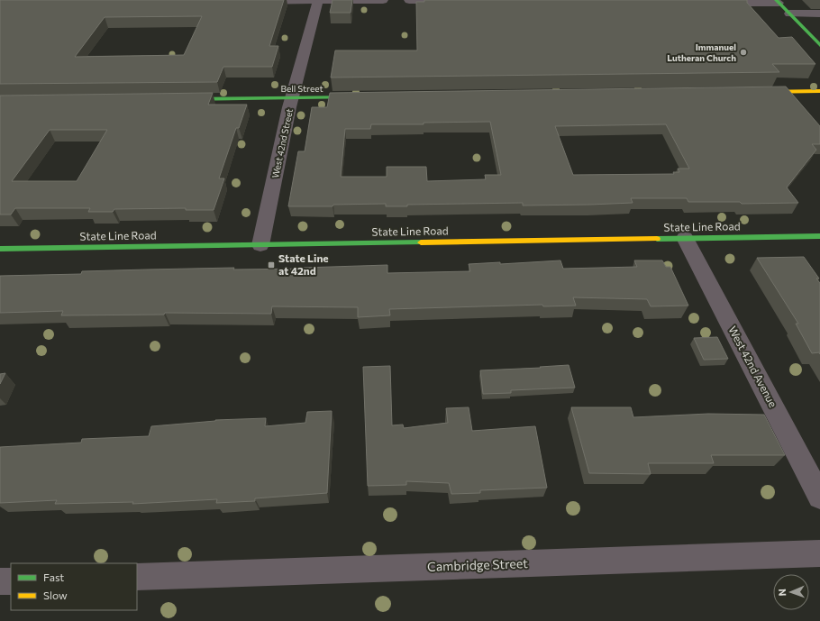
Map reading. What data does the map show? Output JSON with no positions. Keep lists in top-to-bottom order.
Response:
{
  "streets": {
    "street": [
      "Bell Street",
      "West 42nd Street",
      "State Line Road",
      "West 42nd Avenue",
      "Cambridge Street"
    ]
  },
  "crossings": [
    ["Bell Street", "West 42nd Street"],
    ["West 42nd Street", "State Line Road"],
    ["State Line Road", "West 42nd Avenue"]
  ],
  "places": {
    "other": ["Immanuel Lutheran Church"],
    "transit": ["State Line at 42nd"]
  },
  "legend": ["Fast", "Slow"],
  "north": "left"
}
